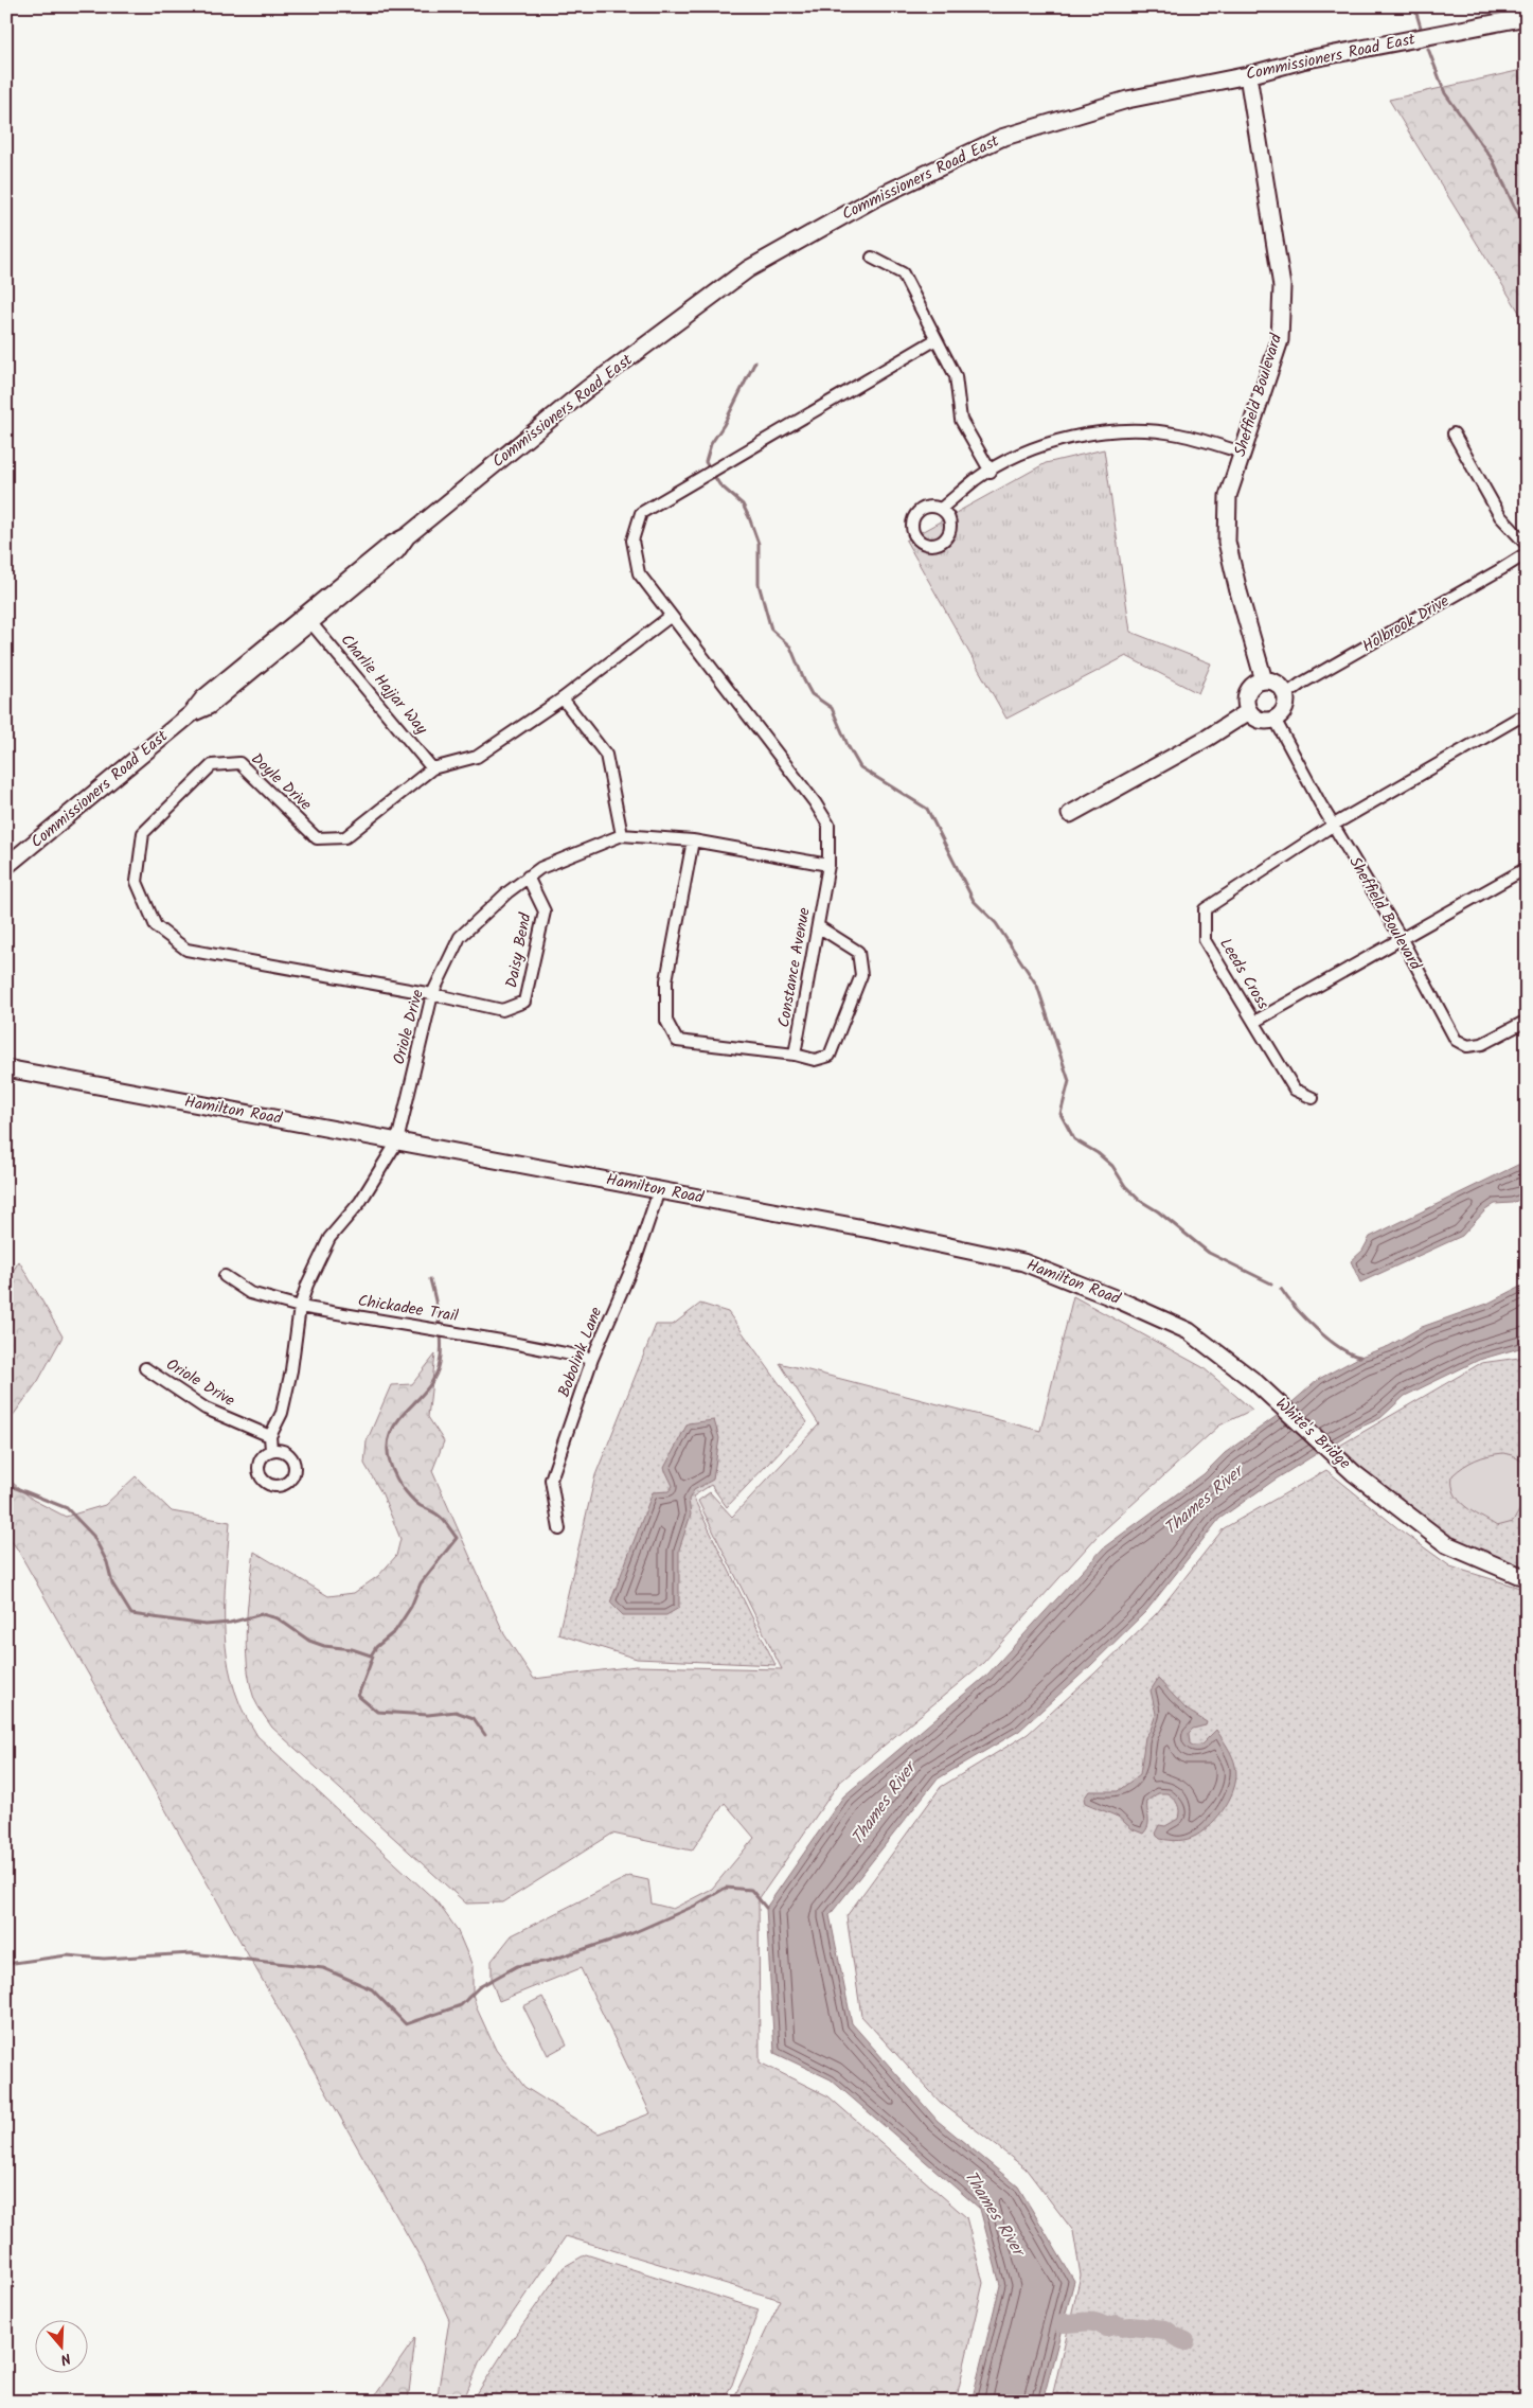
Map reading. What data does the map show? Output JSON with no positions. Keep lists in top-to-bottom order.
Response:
{
  "streets": {
    "main road": [
      "Commissioners Road East",
      "Sheffield Boulevard",
      "Hamilton Road",
      "White's Bridge"
    ],
    "street": [
      "Holbrook Drive",
      "Charlie Hajjar Way",
      "Doyle Drive",
      "Daisy Bend",
      "Constance Avenue",
      "Leeds Cross",
      "Oriole Drive",
      "Chickadee Trail",
      "Bobolink Lane"
    ]
  },
  "crossings": [
    ["Commissioners Road East", "Sheffield Boulevard"],
    ["Commissioners Road East", "Charlie Hajjar Way"],
    ["Sheffield Boulevard", "Holbrook Drive"],
    ["Sheffield Boulevard", "Leeds Cross"],
    ["Charlie Hajjar Way", "Doyle Drive"],
    ["Doyle Drive", "Daisy Bend"],
    ["Doyle Drive", "Constance Avenue"],
    ["Doyle Drive", "Oriole Drive"],
    ["Daisy Bend", "Oriole Drive"],
    ["Constance Avenue", "Oriole Drive"],
    ["Oriole Drive", "Hamilton Road"],
    ["Oriole Drive", "Chickadee Trail"],
    ["Hamilton Road", "Bobolink Lane"],
    ["Hamilton Road", "White's Bridge"],
    ["Chickadee Trail", "Bobolink Lane"]
  ],
  "water": ["Thames River"],
  "north": "bottom"
}
